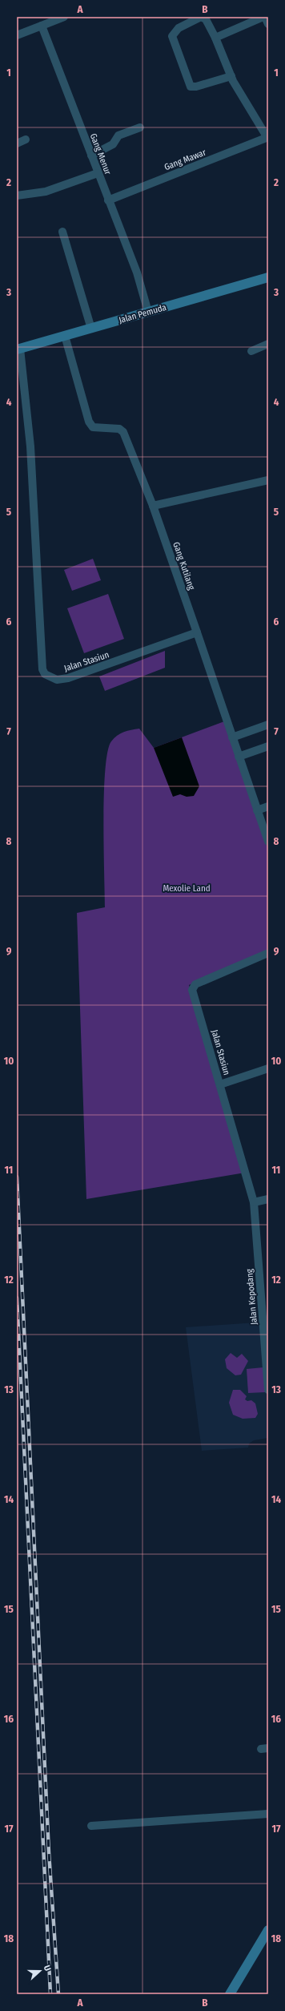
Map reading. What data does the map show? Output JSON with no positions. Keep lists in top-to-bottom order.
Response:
{
  "streets": {
    "main road": ["Jalan Pemuda"],
    "street": [
      "Gang Menur",
      "Gang Mawar",
      "Gang Kutilang",
      "Jalan Stasiun",
      "Jalan Kepodang"
    ]
  },
  "crossings": [
    ["Gang Menur", "Gang Mawar"],
    ["Gang Menur", "Jalan Pemuda"],
    ["Jalan Pemuda", "Gang Kutilang"],
    ["Jalan Pemuda", "Jalan Stasiun"],
    ["Gang Kutilang", "Jalan Stasiun"],
    ["Jalan Stasiun", "Jalan Kepodang"]
  ],
  "parks": ["Mexolie Land"],
  "north": "right",
  "grid": {
    "columns": ["A", "B"],
    "rows": [
      "1",
      "2",
      "3",
      "4",
      "5",
      "6",
      "7",
      "8",
      "9",
      "10",
      "11",
      "12",
      "13",
      "14",
      "15",
      "16",
      "17",
      "18"
    ]
  }
}
